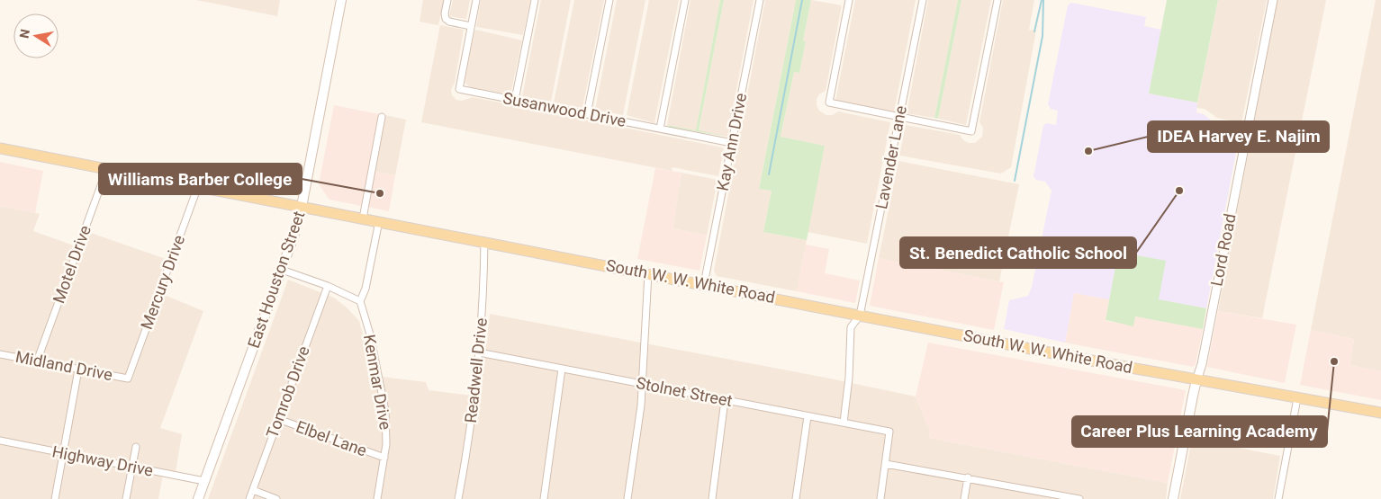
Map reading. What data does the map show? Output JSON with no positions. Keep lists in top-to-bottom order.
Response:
{
  "streets": {
    "main road": ["Lord Road", "East Houston Street", "South W. W. White Road"],
    "street": [
      "Susanwood Drive",
      "Kay Ann Drive",
      "Lavender Lane",
      "Motel Drive",
      "Mercury Drive",
      "Midland Drive",
      "Readwell Drive",
      "Kenmar Drive",
      "Tomrob Drive",
      "Stolnet Street",
      "Elbel Lane",
      "Highway Drive"
    ]
  },
  "crossings": [
    ["Susanwood Drive", "Kay Ann Drive"],
    ["Kay Ann Drive", "South W. W. White Road"],
    ["Lavender Lane", "South W. W. White Road"],
    ["Lavender Lane", "Stolnet Street"],
    ["Lord Road", "South W. W. White Road"],
    ["Motel Drive", "South W. W. White Road"],
    ["Motel Drive", "Midland Drive"],
    ["East Houston Street", "South W. W. White Road"],
    ["East Houston Street", "Highway Drive"],
    ["South W. W. White Road", "Mercury Drive"],
    ["South W. W. White Road", "Readwell Drive"],
    ["Mercury Drive", "Midland Drive"],
    ["Readwell Drive", "Stolnet Street"],
    ["Kenmar Drive", "Elbel Lane"],
    ["Tomrob Drive", "Elbel Lane"]
  ],
  "places": [
    "IDEA Harvey E. Najim",
    "St. Benedict Catholic School",
    "Williams Barber College",
    "Career Plus Learning Academy"
  ],
  "north": "left"
}
